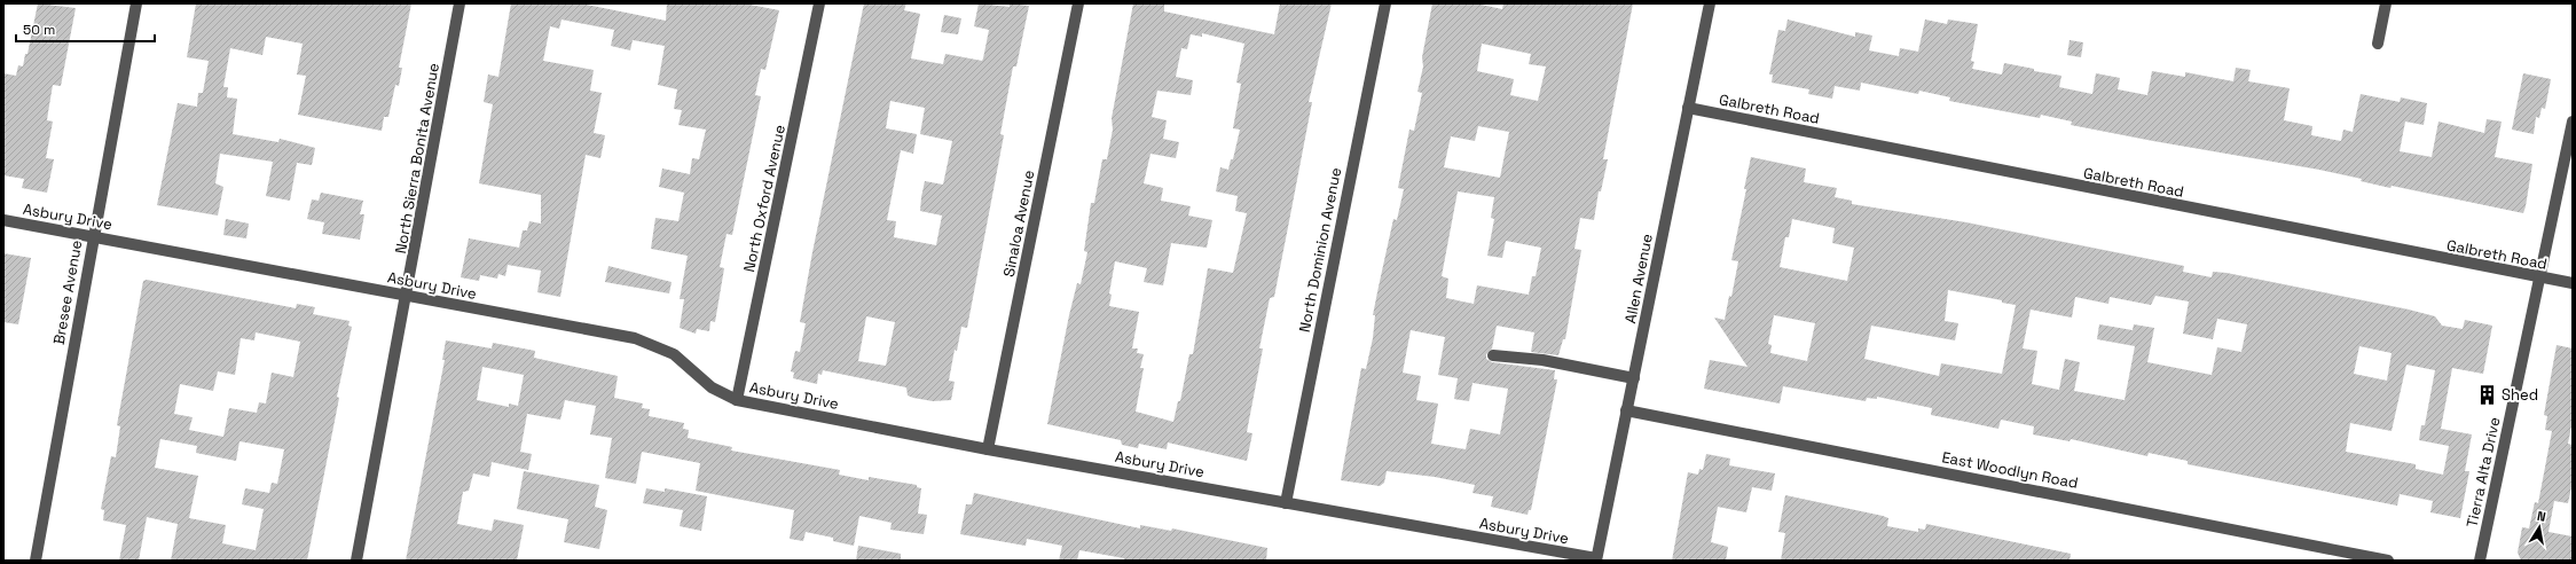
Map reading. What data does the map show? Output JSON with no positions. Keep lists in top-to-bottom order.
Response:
{
  "streets": {
    "street": [
      "Galbreth Road",
      "North Sierra Bonita Avenue",
      "North Oxford Avenue",
      "Asbury Drive",
      "Sinaloa Avenue",
      "North Dominion Avenue",
      "Allen Avenue",
      "Bresee Avenue",
      "East Woodlyn Road",
      "Tierra Alta Drive"
    ]
  },
  "crossings": [
    ["Galbreth Road", "Allen Avenue"],
    ["Galbreth Road", "Tierra Alta Drive"],
    ["North Sierra Bonita Avenue", "Asbury Drive"],
    ["North Oxford Avenue", "Asbury Drive"],
    ["Asbury Drive", "Sinaloa Avenue"],
    ["Asbury Drive", "North Dominion Avenue"],
    ["Asbury Drive", "Allen Avenue"],
    ["Asbury Drive", "Bresee Avenue"],
    ["Allen Avenue", "East Woodlyn Road"]
  ],
  "places": {
    "building": ["Shed"]
  },
  "scale_bar": "50 m",
  "north": "top"
}
